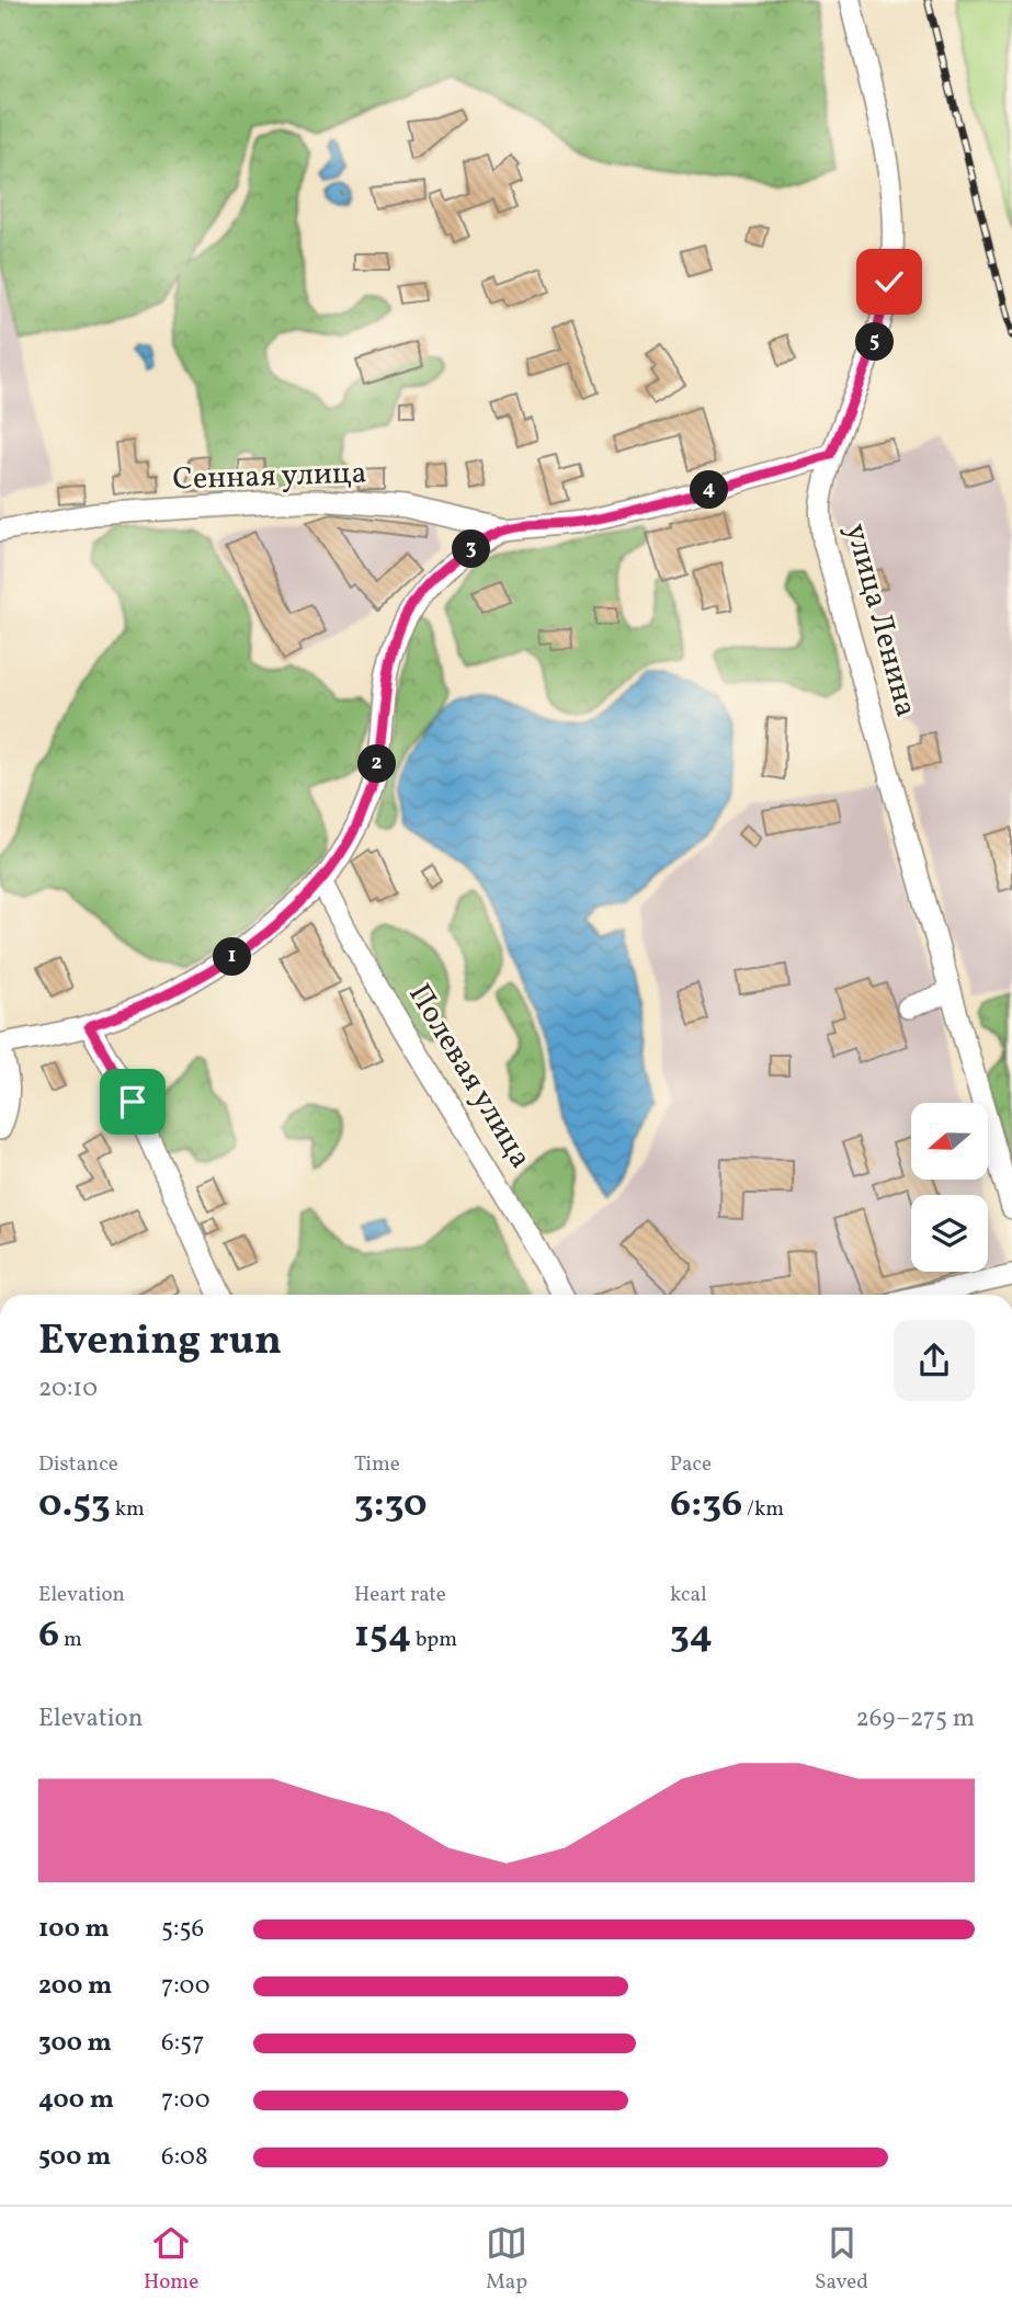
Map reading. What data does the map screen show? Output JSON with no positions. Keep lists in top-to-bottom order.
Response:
{
  "streets": {
    "street": ["Сенная улица", "улица Ленина", "Полевая улица"]
  },
  "crossings": [
    ["Сенная улица", "улица Ленина"]
  ],
  "north": "left",
  "page": {
    "pins": [
      "5",
      "4",
      "3",
      "2",
      "1"
    ],
    "heading": ["Evening run", "20:10"],
    "stats": [
      ["Distance", "0.53 km"],
      ["Time", "3:30"],
      ["Pace", "6:36 /km"],
      ["Elevation", "6 m"],
      ["Heart rate", "154 bpm"],
      ["kcal", "34"]
    ],
    "chart": ["Elevation", "269–275 m"],
    "list": [
      {
        "name": "100 m",
        "note": "5:56"
      },
      {
        "name": "200 m",
        "note": "7:00"
      },
      {
        "name": "300 m",
        "note": "6:57"
      },
      {
        "name": "400 m",
        "note": "7:00"
      },
      {
        "name": "500 m",
        "note": "6:08"
      }
    ],
    "tabs": ["Home", "Map", "Saved"]
  }
}
